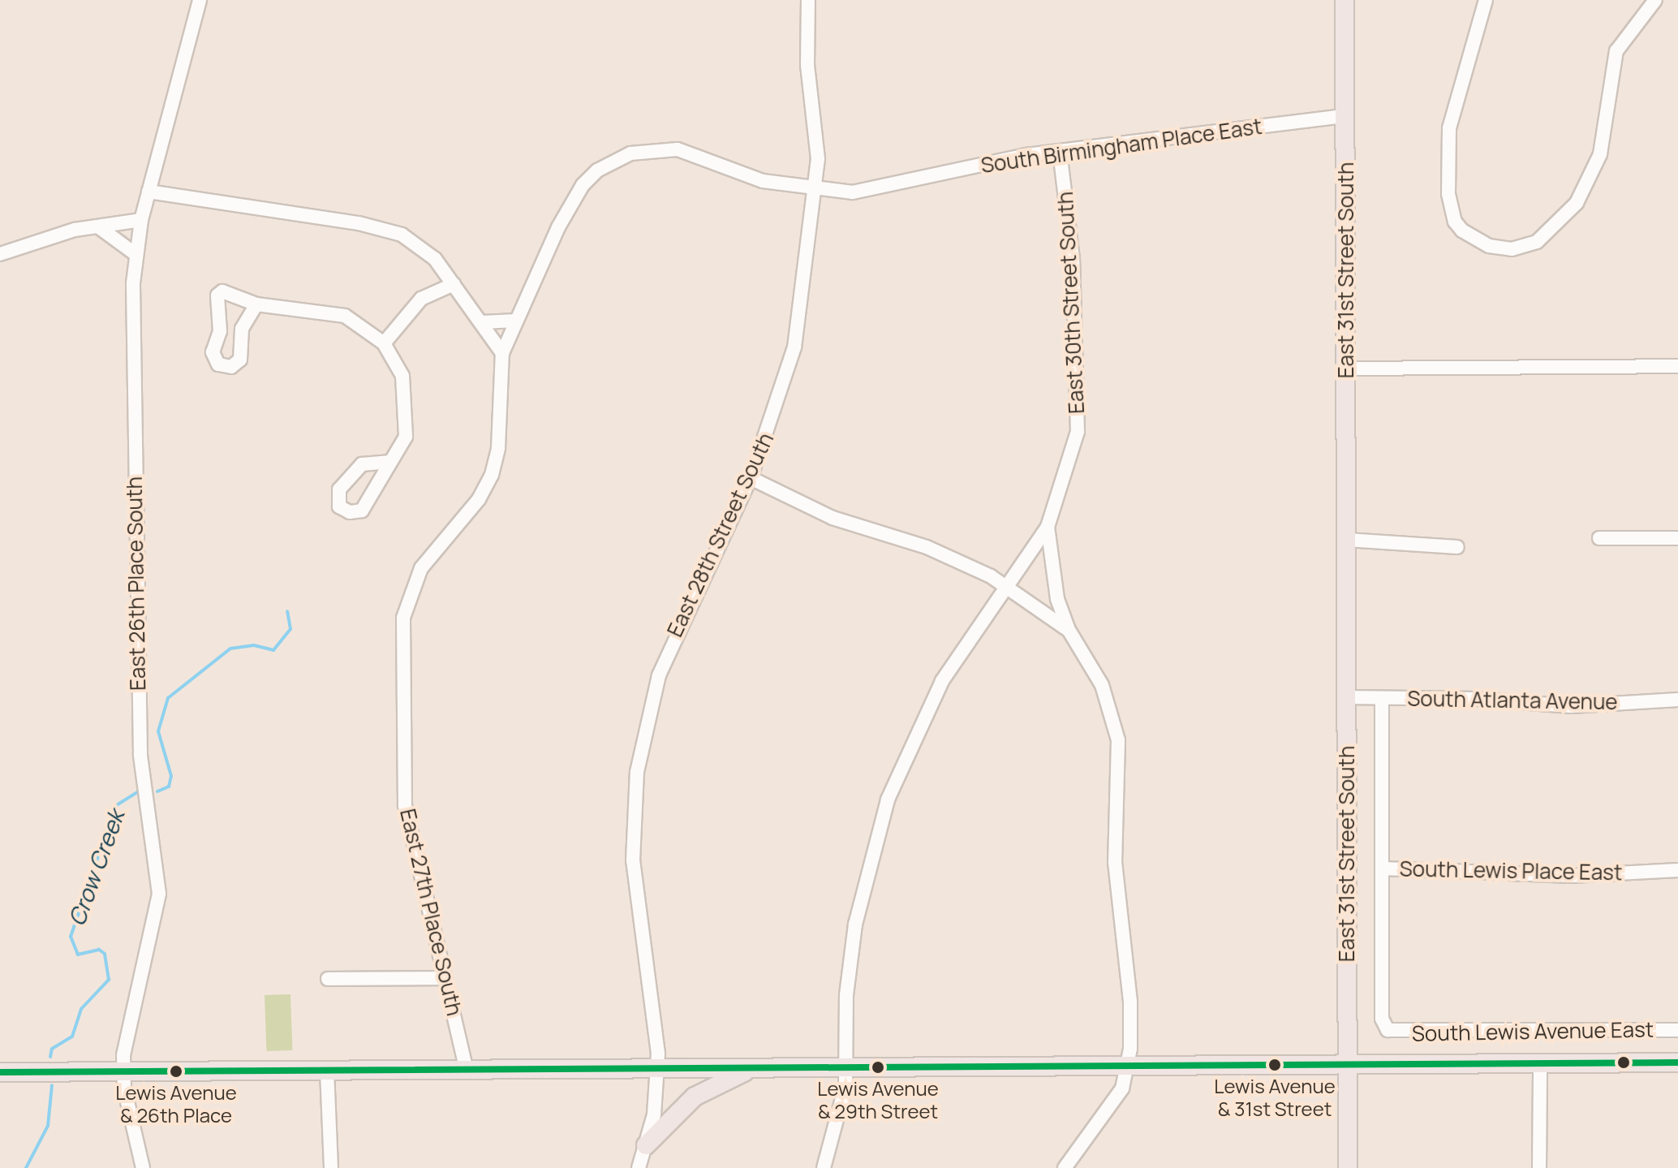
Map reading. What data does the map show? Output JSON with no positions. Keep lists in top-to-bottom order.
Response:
{
  "streets": {
    "main road": ["East 31st Street South", "South Lewis Avenue East"],
    "street": [
      "South Birmingham Place East",
      "East 30th Street South",
      "East 28th Street South",
      "East 26th Place South",
      "South Atlanta Avenue",
      "South Lewis Place East",
      "East 27th Place South"
    ]
  },
  "crossings": [
    ["South Birmingham Place East", "East 31st Street South"],
    ["South Birmingham Place East", "East 30th Street South"],
    ["South Birmingham Place East", "East 28th Street South"],
    ["South Birmingham Place East", "East 27th Place South"],
    ["East 31st Street South", "South Atlanta Avenue"],
    ["East 31st Street South", "South Lewis Place East"],
    ["East 31st Street South", "South Lewis Avenue East"],
    ["East 30th Street South", "South Lewis Avenue East"],
    ["East 28th Street South", "South Lewis Avenue East"],
    ["East 26th Place South", "South Lewis Avenue East"],
    ["East 27th Place South", "South Lewis Avenue East"]
  ],
  "water": ["Crow Creek"],
  "places": ["Lewis Avenue & 31st Street", "Lewis Avenue & 29th Street", "Lewis Avenue & 26th Place"]
}
